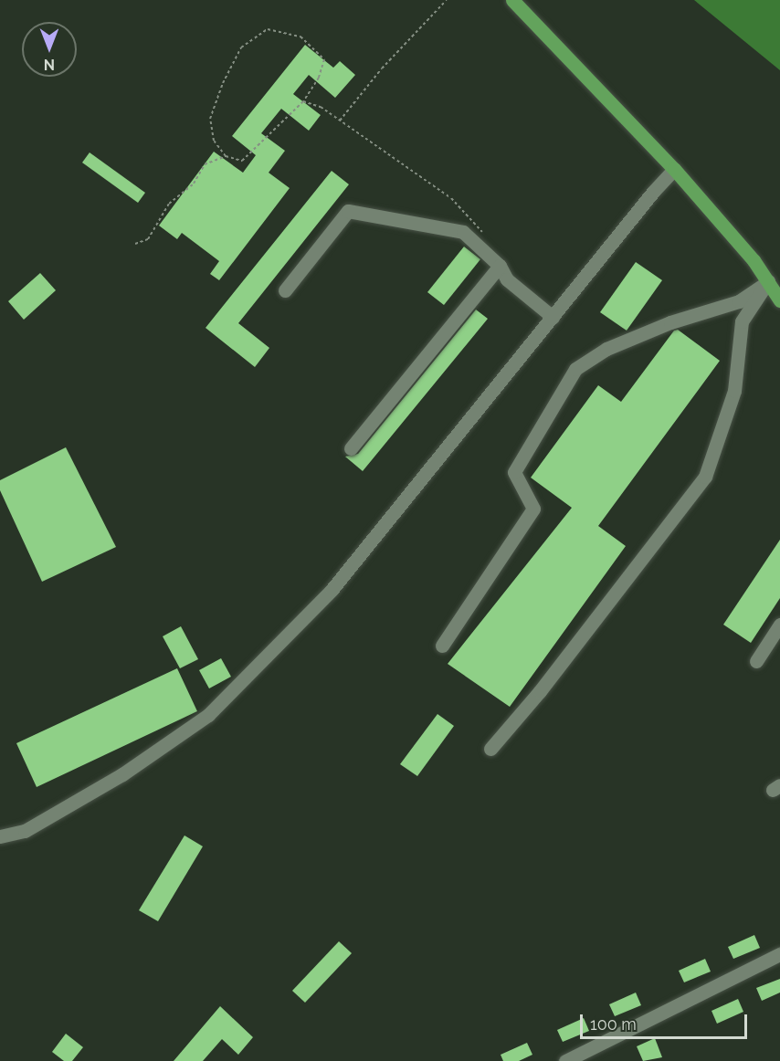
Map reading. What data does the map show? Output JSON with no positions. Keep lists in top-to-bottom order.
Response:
{
  "scale_bar": "100 m",
  "north": "bottom"
}
